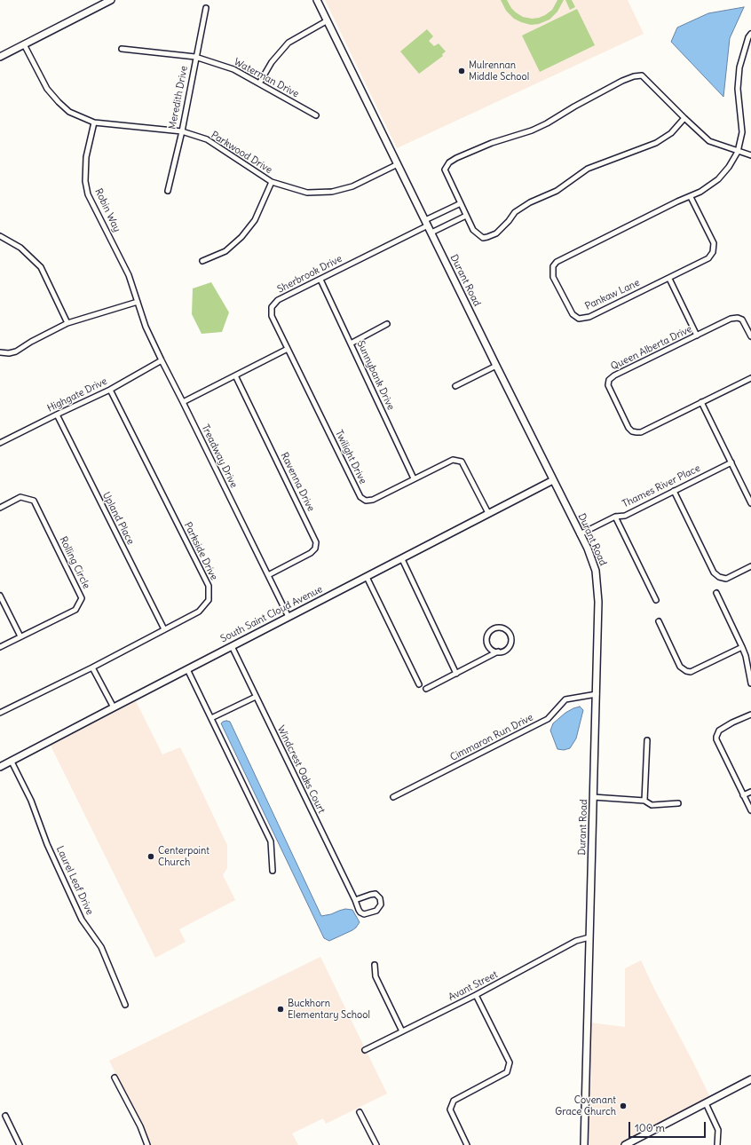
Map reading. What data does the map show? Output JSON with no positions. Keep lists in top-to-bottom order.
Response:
{
  "streets": {
    "street": [
      "Waterman Drive",
      "Meredith Drive",
      "Parkwood Drive",
      "Robin Way",
      "Sherbrook Drive",
      "Durant Road",
      "Pankaw Lane",
      "Queen Alberta Drive",
      "Sunnybank Drive",
      "Highgate Drive",
      "Treadway Drive",
      "Twilight Drive",
      "Ravenna Drive",
      "Thames River Place",
      "Upland Place",
      "Parkside Drive",
      "Rolling Circle",
      "South Saint Cloud Avenue",
      "Cimmaron Run Drive",
      "Windcrest Oaks Court",
      "Laurel Leaf Drive",
      "Avant Street"
    ]
  },
  "crossings": [
    ["Waterman Drive", "Meredith Drive"],
    ["Meredith Drive", "Parkwood Drive"],
    ["Parkwood Drive", "Robin Way"],
    ["Parkwood Drive", "Durant Road"],
    ["Robin Way", "Treadway Drive"],
    ["Sherbrook Drive", "Durant Road"],
    ["Sherbrook Drive", "Sunnybank Drive"],
    ["Sherbrook Drive", "Twilight Drive"],
    ["Durant Road", "Thames River Place"],
    ["Durant Road", "South Saint Cloud Avenue"],
    ["Durant Road", "Cimmaron Run Drive"],
    ["Durant Road", "Avant Street"],
    ["Sunnybank Drive", "Twilight Drive"],
    ["Highgate Drive", "Treadway Drive"],
    ["Highgate Drive", "Upland Place"],
    ["Highgate Drive", "Parkside Drive"],
    ["Treadway Drive", "Ravenna Drive"],
    ["Treadway Drive", "South Saint Cloud Avenue"],
    ["Twilight Drive", "South Saint Cloud Avenue"],
    ["Upland Place", "Parkside Drive"],
    ["South Saint Cloud Avenue", "Windcrest Oaks Court"],
    ["South Saint Cloud Avenue", "Laurel Leaf Drive"]
  ],
  "places": [
    "Mulrennan Middle School",
    "Centerpoint Church",
    "Buckhorn Elementary School",
    "Covenant Grace Church"
  ],
  "scale_bar": "100 m"
}
